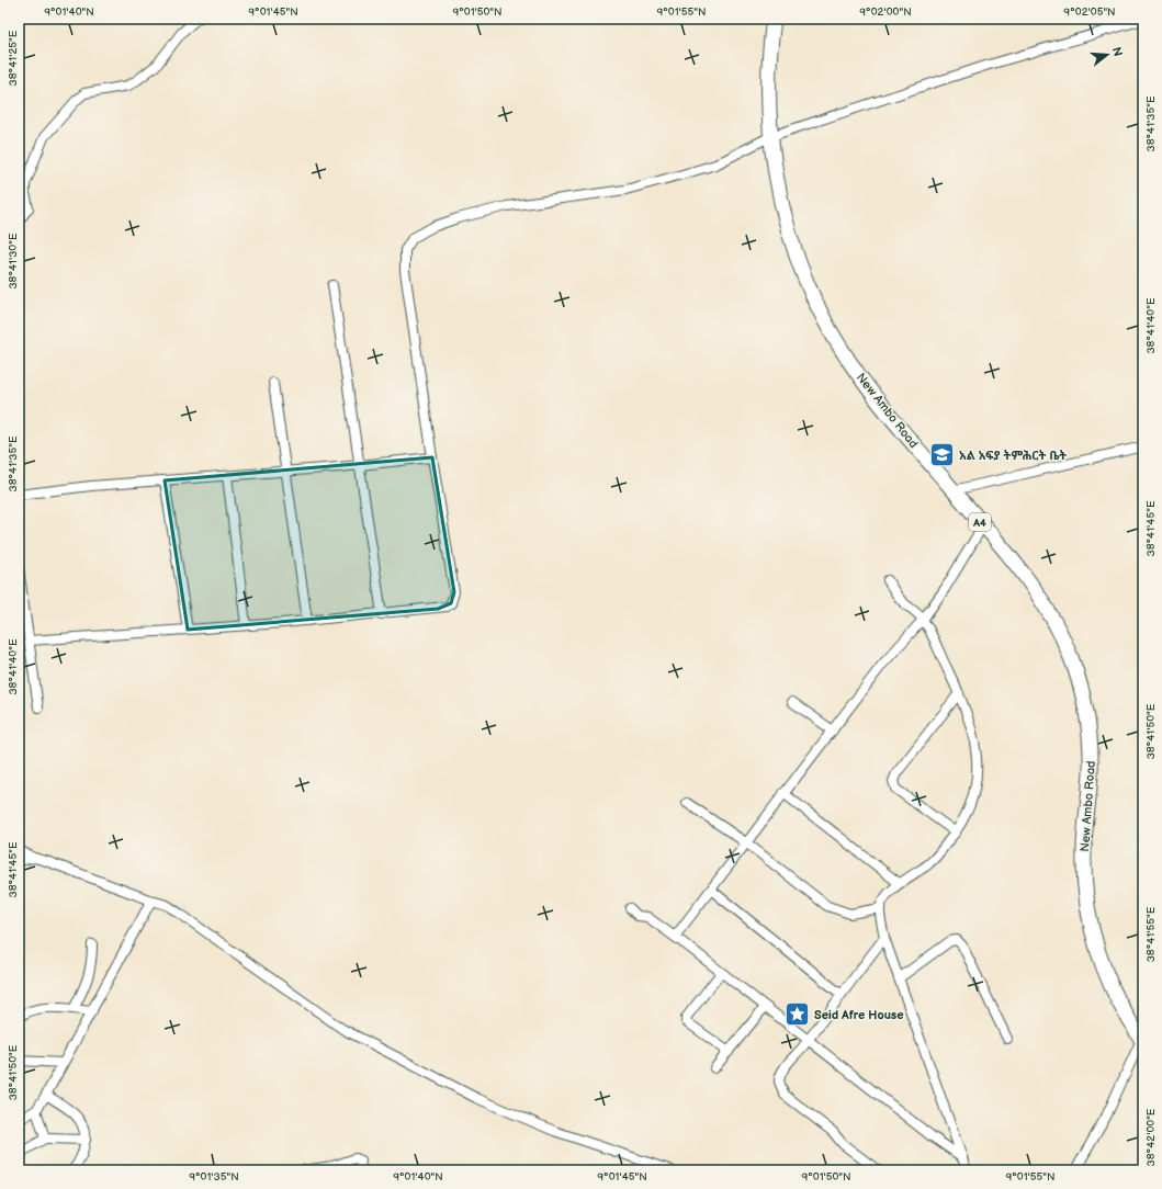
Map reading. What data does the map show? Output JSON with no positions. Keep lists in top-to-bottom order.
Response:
{
  "streets": {
    "main road": ["New Ambo Road", "A4"]
  },
  "places": {
    "school or university": ["አል አፍያ ትምሕርት ቤት"],
    "place": ["Seid Afre House"]
  },
  "north": "right",
  "coordinates": [
    "9°01'40\"N",
    "9°01'45\"N",
    "9°01'50\"N",
    "9°01'55\"N",
    "9°02'00\"N",
    "9°02'05\"N",
    "38°41'25\"E",
    "38°41'35\"E",
    "38°41'30\"E",
    "38°41'40\"E",
    "38°41'45\"E",
    "38°41'50\"E",
    "38°41'55\"E",
    "38°42'00\"E",
    "9°01'35\"N"
  ]
}
